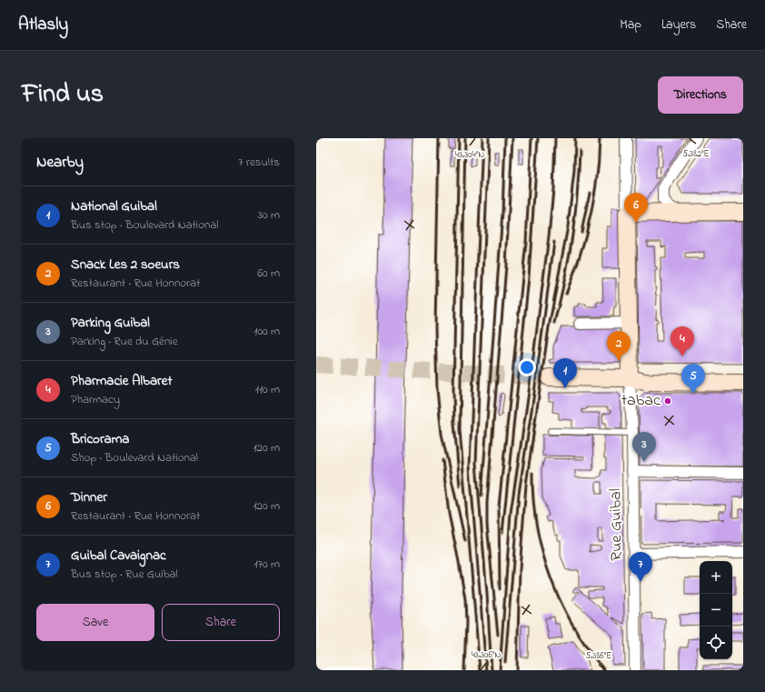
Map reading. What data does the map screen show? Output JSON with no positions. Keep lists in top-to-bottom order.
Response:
{
  "streets": {
    "street": ["Rue Guibal"]
  },
  "places": ["tabac"],
  "page": {
    "header": "Atlasly",
    "nav": ["Map", "Layers", "Share"],
    "title": "Find us",
    "buttons": [
      "Directions",
      ["Save", "Share"]
    ],
    "heading": ["Nearby", "7 results"],
    "list": [
      {
        "mark": "1",
        "name": "National Guibal",
        "note": "Bus stop · Boulevard National",
        "value": "30 m"
      },
      {
        "mark": "2",
        "name": "Snack Les 2 soeurs",
        "note": "Restaurant · Rue Honnorat",
        "value": "60 m"
      },
      {
        "mark": "3",
        "name": "Parking Guibal",
        "note": "Parking · Rue du Génie",
        "value": "100 m"
      },
      {
        "mark": "4",
        "name": "Pharmacie Albaret",
        "note": "Pharmacy",
        "value": "110 m"
      },
      {
        "mark": "5",
        "name": "Bricorama",
        "note": "Shop · Boulevard National",
        "value": "120 m"
      },
      {
        "mark": "6",
        "name": "Dinner",
        "note": "Restaurant · Rue Honnorat",
        "value": "120 m"
      },
      {
        "mark": "7",
        "name": "Guibal Cavaignac",
        "note": "Bus stop · Rue Guibal",
        "value": "170 m"
      }
    ],
    "pins": [
      "6",
      "4",
      "2",
      "1",
      "5",
      "3",
      "7"
    ],
    "map_buttons": ["+", "−"]
  },
  "coordinates": [
    "5.382°E",
    "43.304°N",
    "43.306°N",
    "5.386°E"
  ]
}
